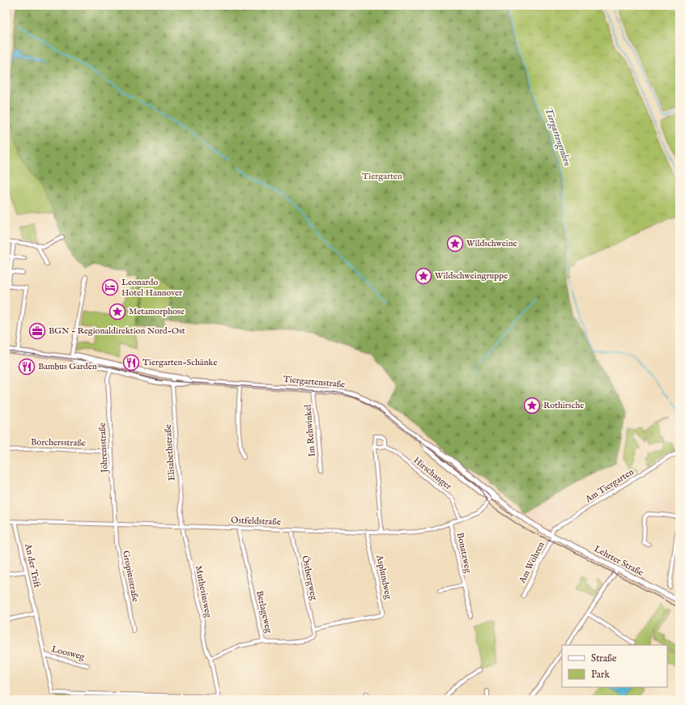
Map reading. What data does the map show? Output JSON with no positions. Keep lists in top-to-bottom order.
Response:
{
  "streets": {
    "main road": ["Tiergartenstraße", "Lehrter Straße"],
    "street": [
      "Im Rehwinkel",
      "Borchersstraße",
      "Jöhrensstraße",
      "Elisabethstraße",
      "Hirschanger",
      "Am Tiergarten",
      "Ostfeldstraße",
      "Bonatzweg",
      "Am Wöhren",
      "An der Trift",
      "Gropiusstraße",
      "Asplundweg",
      "Östbergweg",
      "Muthesiusweg",
      "Berlageweg",
      "Loosweg"
    ]
  },
  "crossings": [
    ["Tiergartenstraße", "Im Rehwinkel"],
    ["Tiergartenstraße", "Jöhrensstraße"],
    ["Tiergartenstraße", "Elisabethstraße"],
    ["Tiergartenstraße", "Am Tiergarten"],
    ["Tiergartenstraße", "Ostfeldstraße"],
    ["Tiergartenstraße", "Lehrter Straße"],
    ["Tiergartenstraße", "Am Wöhren"],
    ["Borchersstraße", "Jöhrensstraße"],
    ["Jöhrensstraße", "Ostfeldstraße"],
    ["Jöhrensstraße", "Gropiusstraße"],
    ["Elisabethstraße", "Ostfeldstraße"],
    ["Elisabethstraße", "Muthesiusweg"],
    ["Hirschanger", "Ostfeldstraße"],
    ["Am Tiergarten", "Lehrter Straße"],
    ["Am Tiergarten", "Am Wöhren"],
    ["Ostfeldstraße", "Bonatzweg"],
    ["Ostfeldstraße", "An der Trift"],
    ["Ostfeldstraße", "Gropiusstraße"],
    ["Ostfeldstraße", "Asplundweg"],
    ["Ostfeldstraße", "Östbergweg"],
    ["Ostfeldstraße", "Muthesiusweg"],
    ["Ostfeldstraße", "Berlageweg"],
    ["Lehrter Straße", "Am Wöhren"],
    ["An der Trift", "Muthesiusweg"],
    ["An der Trift", "Loosweg"],
    ["Asplundweg", "Östbergweg"],
    ["Asplundweg", "Berlageweg"],
    ["Östbergweg", "Berlageweg"]
  ],
  "water": ["Tiergartengraben"],
  "parks": ["Tiergarten"],
  "places": {
    "place": [
      "Wildschweine",
      "Wildschweingruppe",
      "Metamorphose",
      "Rothirsche"
    ],
    "hotel": ["Leonardo Hotel Hannover"],
    "office": ["BGN - Regionaldirektion Nord-Ost"],
    "restaurant": ["Tiergarten-Schänke", "Bambus Garden"]
  },
  "legend": ["Straße", "Park"]
}
